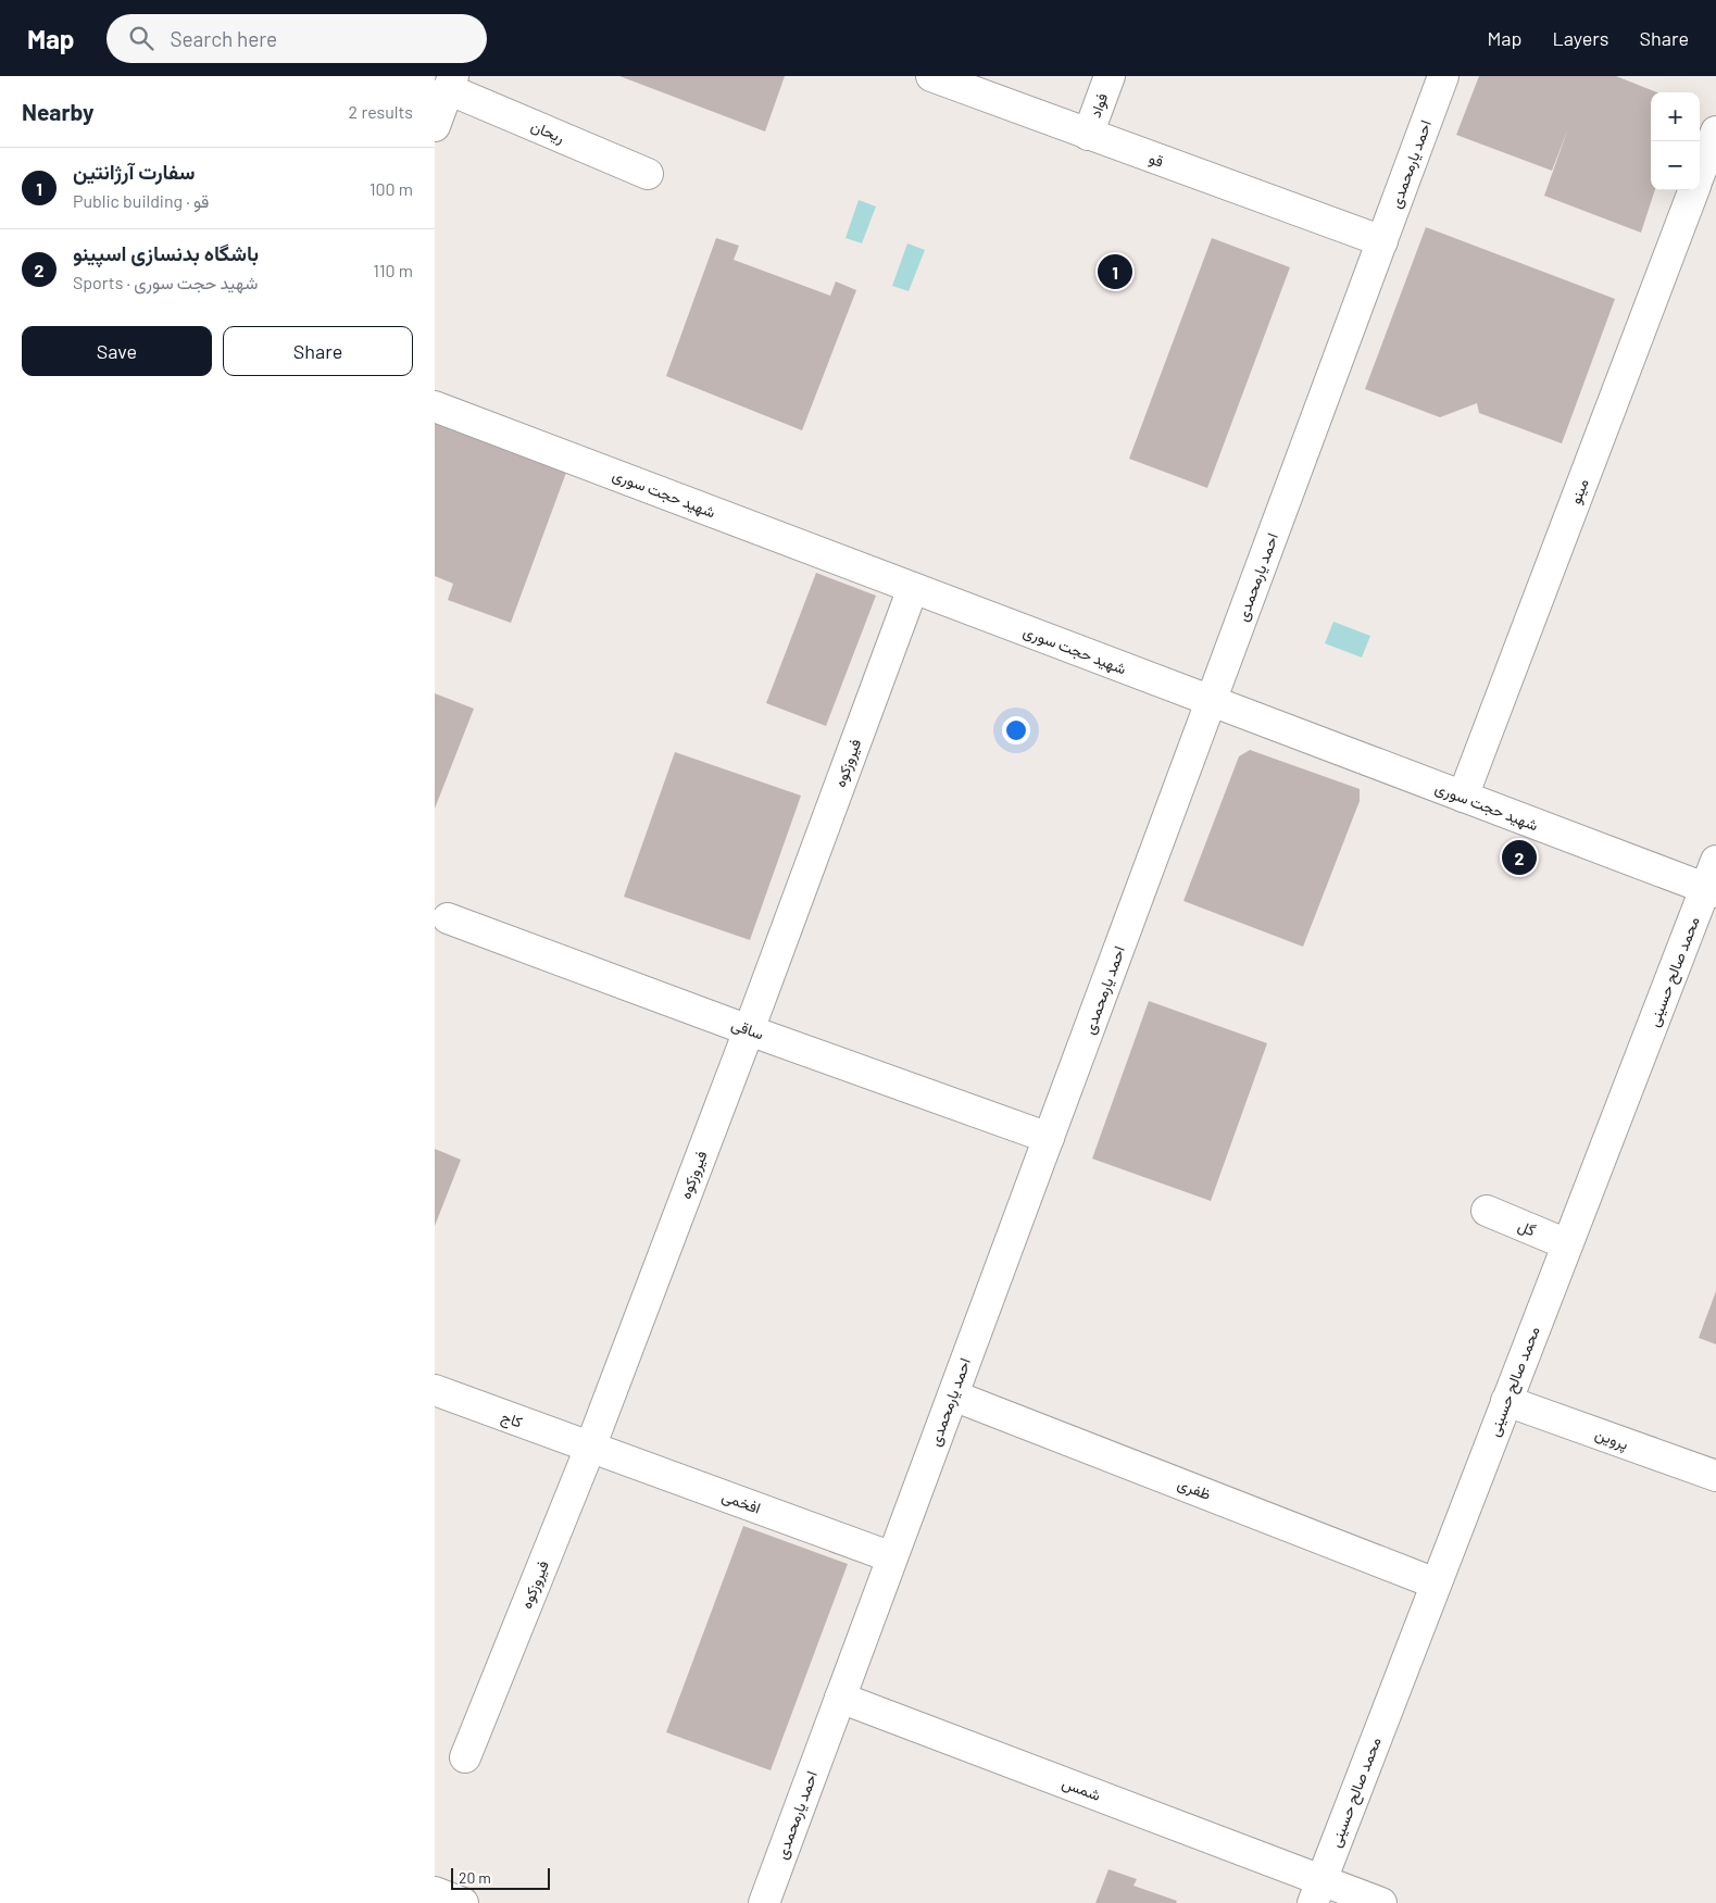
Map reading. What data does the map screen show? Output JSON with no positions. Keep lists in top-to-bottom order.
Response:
{
  "streets": {
    "street": [
      "فواد",
      "ریحان",
      "قو",
      "احمد یارمحمدی",
      "مینو",
      "شهید حجت سوری",
      "فیروزکوه",
      "محمد صالح حسینی",
      "ساقی",
      "گل",
      "کاج",
      "پروین",
      "ظفری",
      "افخمی",
      "شمس"
    ]
  },
  "crossings": [
    ["فواد", "قو"],
    ["قو", "احمد یارمحمدی"],
    ["احمد یارمحمدی", "شهید حجت سوری"],
    ["احمد یارمحمدی", "ساقی"],
    ["احمد یارمحمدی", "ظفری"],
    ["احمد یارمحمدی", "افخمی"],
    ["احمد یارمحمدی", "شمس"],
    ["مینو", "شهید حجت سوری"],
    ["شهید حجت سوری", "فیروزکوه"],
    ["شهید حجت سوری", "محمد صالح حسینی"],
    ["فیروزکوه", "ساقی"],
    ["فیروزکوه", "کاج"],
    ["فیروزکوه", "افخمی"],
    ["محمد صالح حسینی", "گل"],
    ["محمد صالح حسینی", "پروین"],
    ["محمد صالح حسینی", "ظفری"],
    ["محمد صالح حسینی", "شمس"],
    ["کاج", "افخمی"]
  ],
  "scale_bar": "20 m",
  "page": {
    "header": "Map",
    "search": "Search here",
    "nav": ["Map", "Layers", "Share"],
    "heading": ["Nearby", "2 results"],
    "map_buttons": ["+", "−"],
    "list": [
      {
        "mark": "1",
        "name": "سفارت آرژانتین",
        "note": "Public building · قو",
        "value": "100 m"
      },
      {
        "mark": "2",
        "name": "باشگاه بدنسازی اسپینو",
        "note": "Sports · شهید حجت سوری",
        "value": "110 m"
      }
    ],
    "pins": ["1", "2"],
    "buttons": ["Save", "Share"],
    "scale": "20 m"
  }
}
